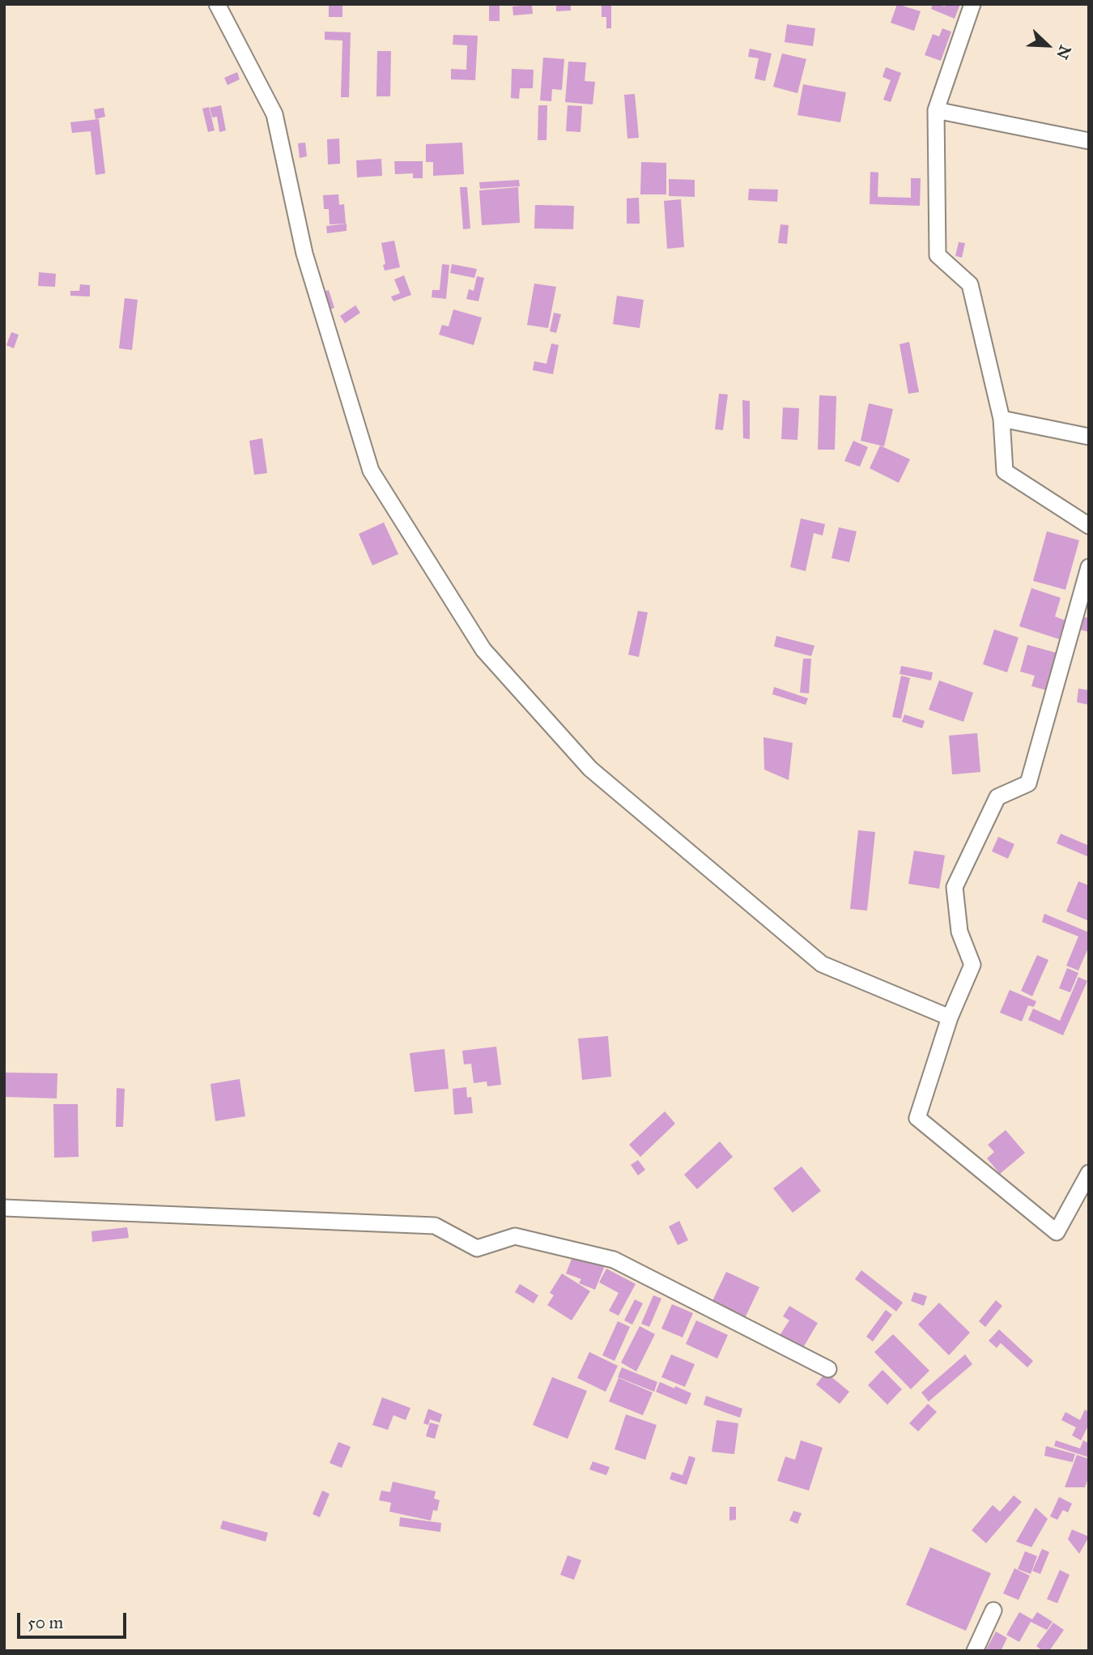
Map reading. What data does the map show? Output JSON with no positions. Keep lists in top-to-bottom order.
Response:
{
  "scale_bar": "50 m",
  "north": "bottom right"
}
